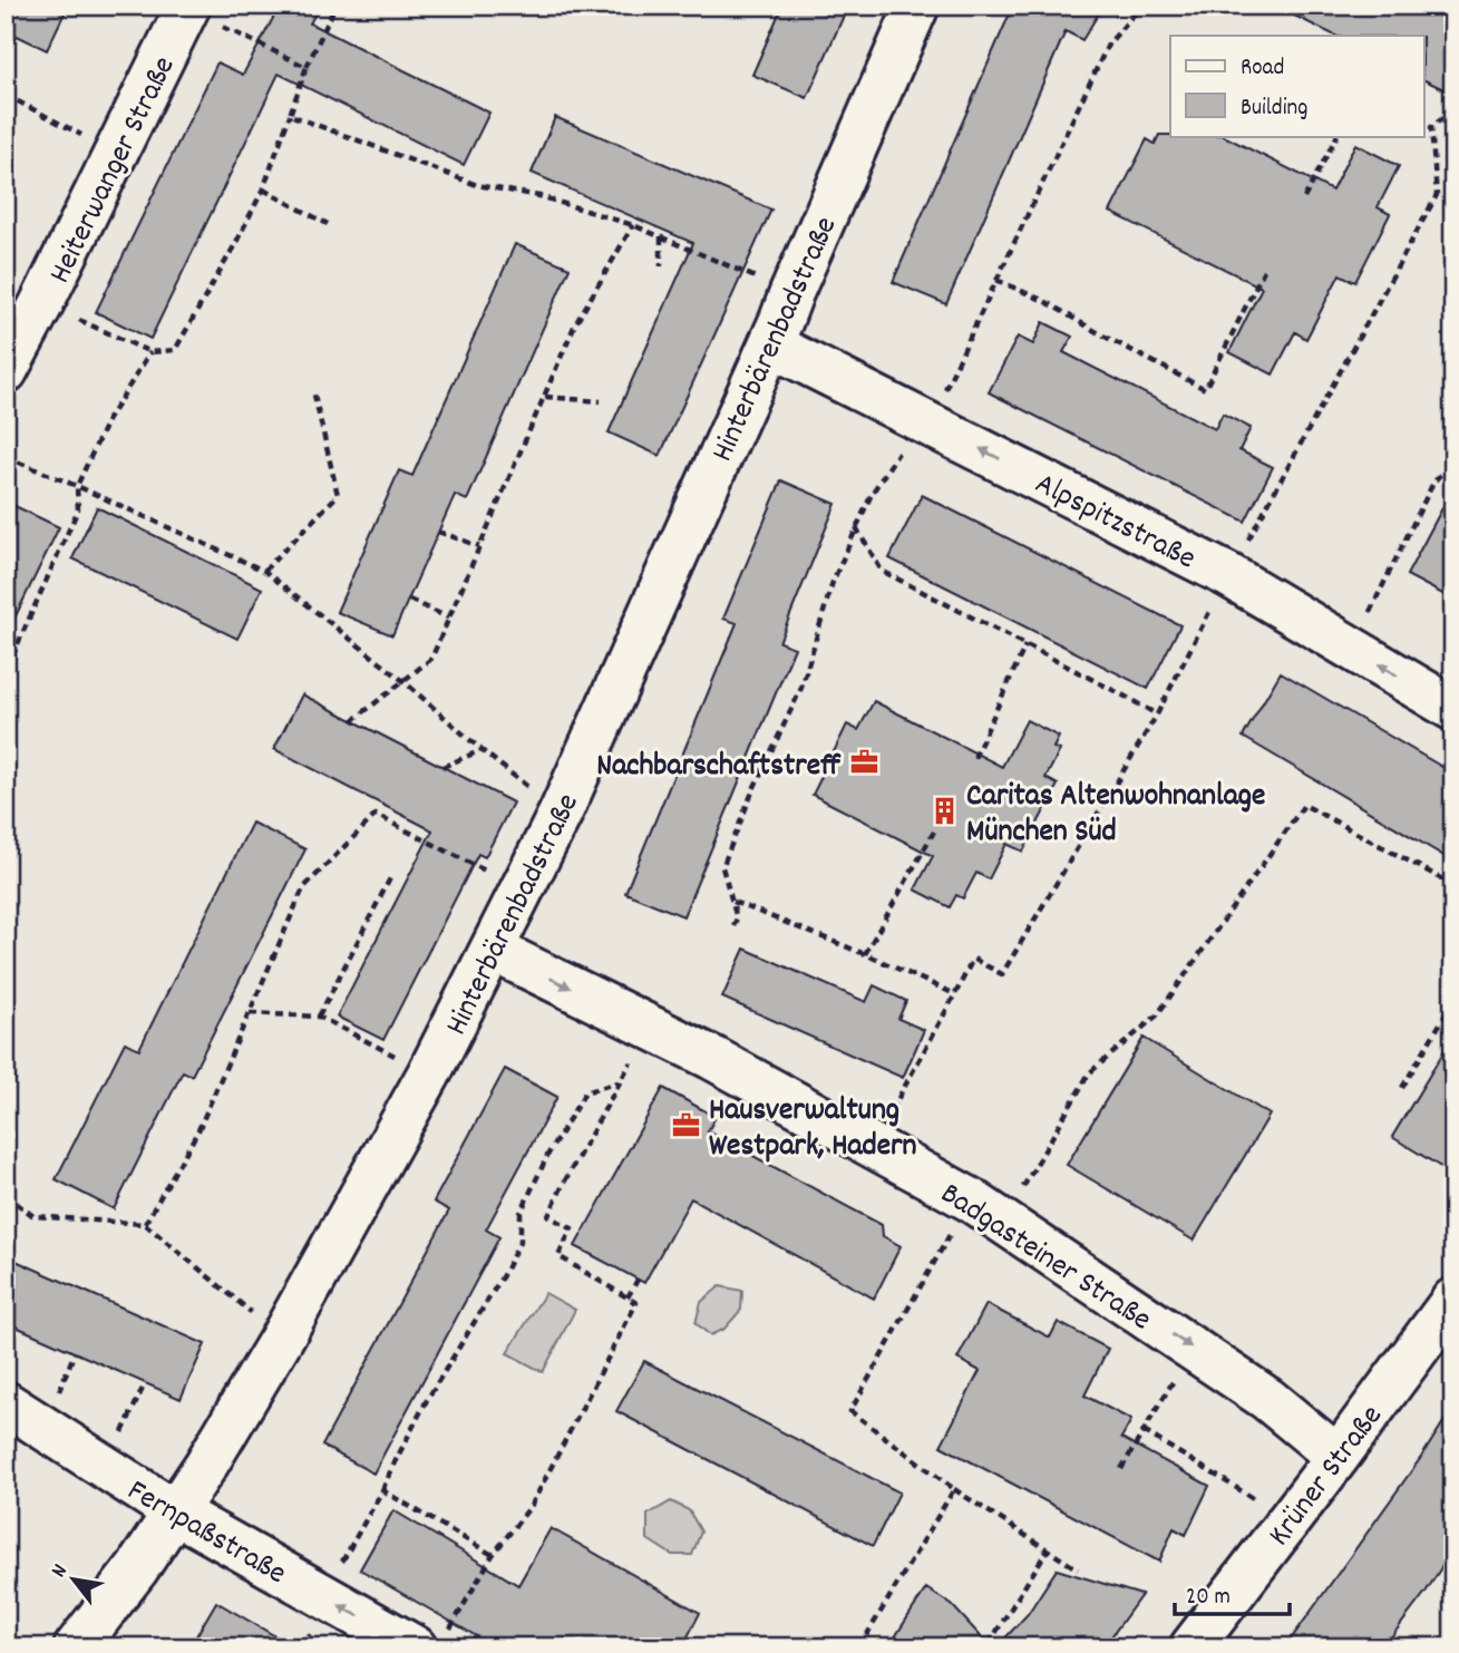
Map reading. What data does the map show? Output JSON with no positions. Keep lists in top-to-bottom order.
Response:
{
  "streets": {
    "street": [
      "Heiterwanger Straße",
      "Hinterbärenbadstraße",
      "Alpspitzstraße",
      "Badgasteiner Straße",
      "Krüner Straße",
      "Fernpaßstraße"
    ]
  },
  "crossings": [
    ["Hinterbärenbadstraße", "Alpspitzstraße"],
    ["Hinterbärenbadstraße", "Badgasteiner Straße"],
    ["Hinterbärenbadstraße", "Fernpaßstraße"],
    ["Badgasteiner Straße", "Krüner Straße"]
  ],
  "one_way": ["Alpspitzstraße", "Badgasteiner Straße"],
  "places": {
    "office": ["Nachbarschaftstreff", "Hausverwaltung Westpark, Hadern"],
    "building": ["Caritas Altenwohnanlage München Süd"]
  },
  "legend": ["Road", "Building"],
  "scale_bar": "20 m",
  "north": "top left"
}
